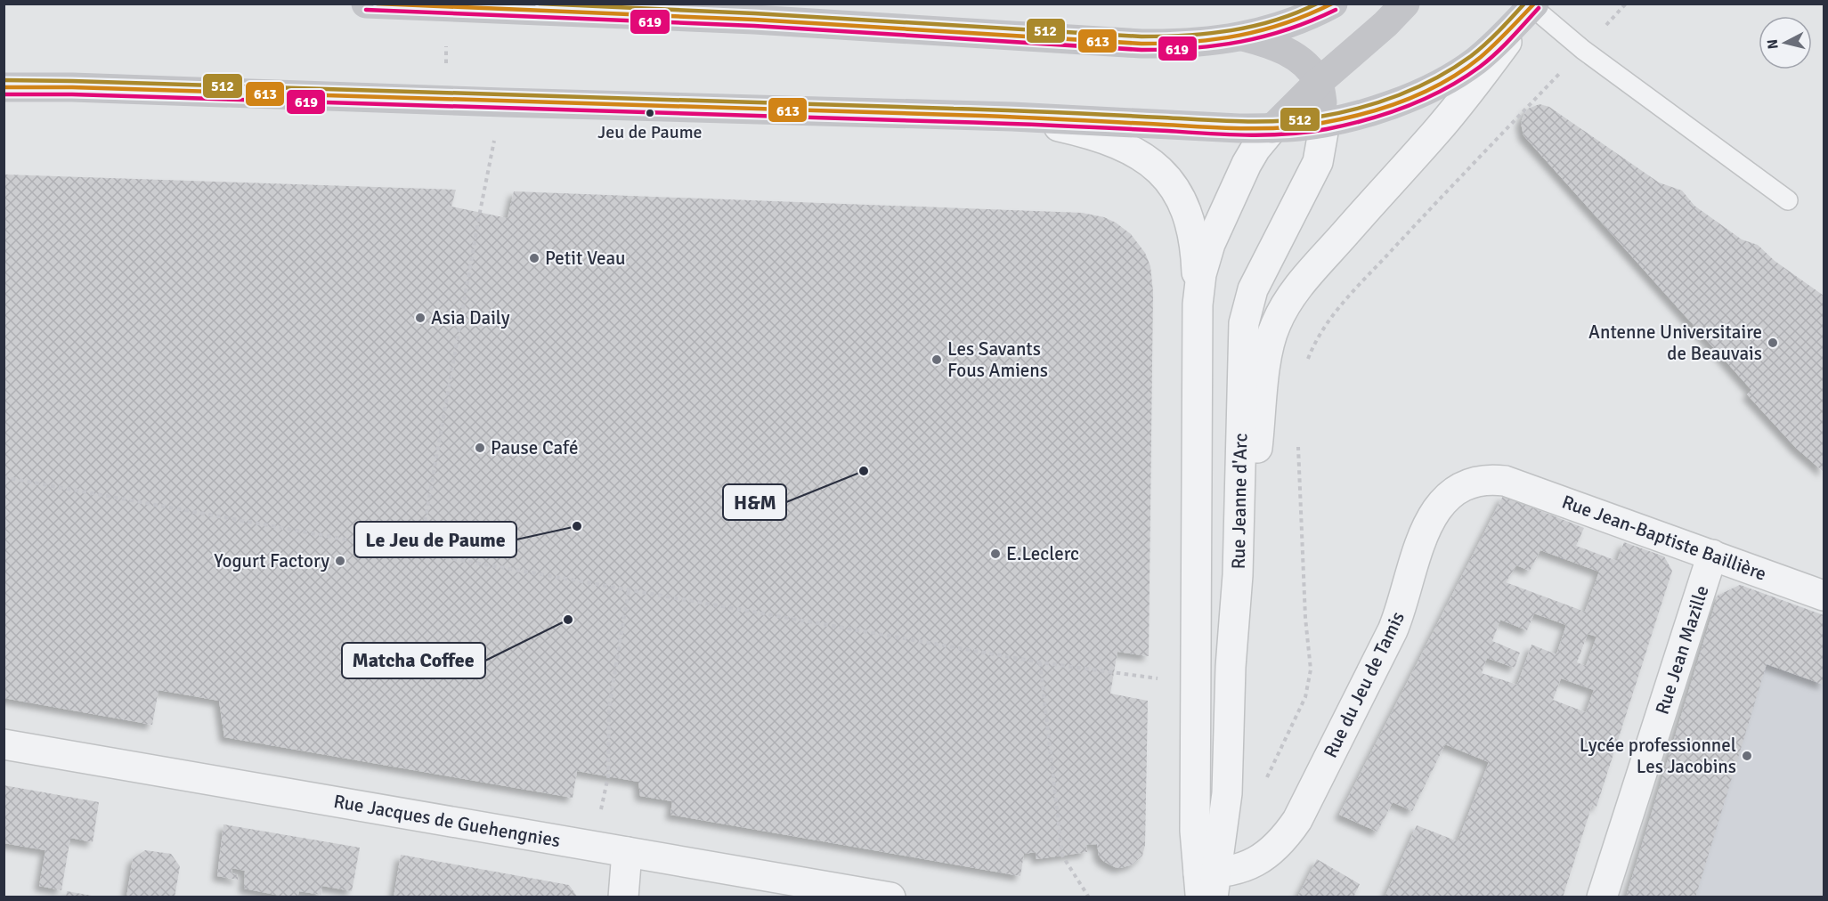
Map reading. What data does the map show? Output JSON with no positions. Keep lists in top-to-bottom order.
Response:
{
  "streets": {
    "street": [
      "Rue Jeanne d'Arc",
      "Rue Jean-Baptiste Baillière",
      "Rue Jean Mazille",
      "Rue du Jeu de Tamis",
      "Rue Jacques de Guehengnies"
    ]
  },
  "crossings": [
    ["Rue Jeanne d'Arc", "Rue du Jeu de Tamis"],
    ["Rue Jean-Baptiste Baillière", "Rue Jean Mazille"],
    ["Rue Jean-Baptiste Baillière", "Rue du Jeu de Tamis"]
  ],
  "places": [
    "Jeu de Paume",
    "Petit Veau",
    "Asia Daily",
    "Antenne Universitaire de Beauvais",
    "Les Savants Fous Amiens",
    "Pause Café",
    "H&M",
    "Le Jeu de Paume",
    "E.Leclerc",
    "Yogurt Factory",
    "Matcha Coffee",
    "Lycée professionnel Les Jacobins"
  ],
  "lines": ["transit line 613", "transit line 512", "transit line 619"],
  "north": "left"
}
